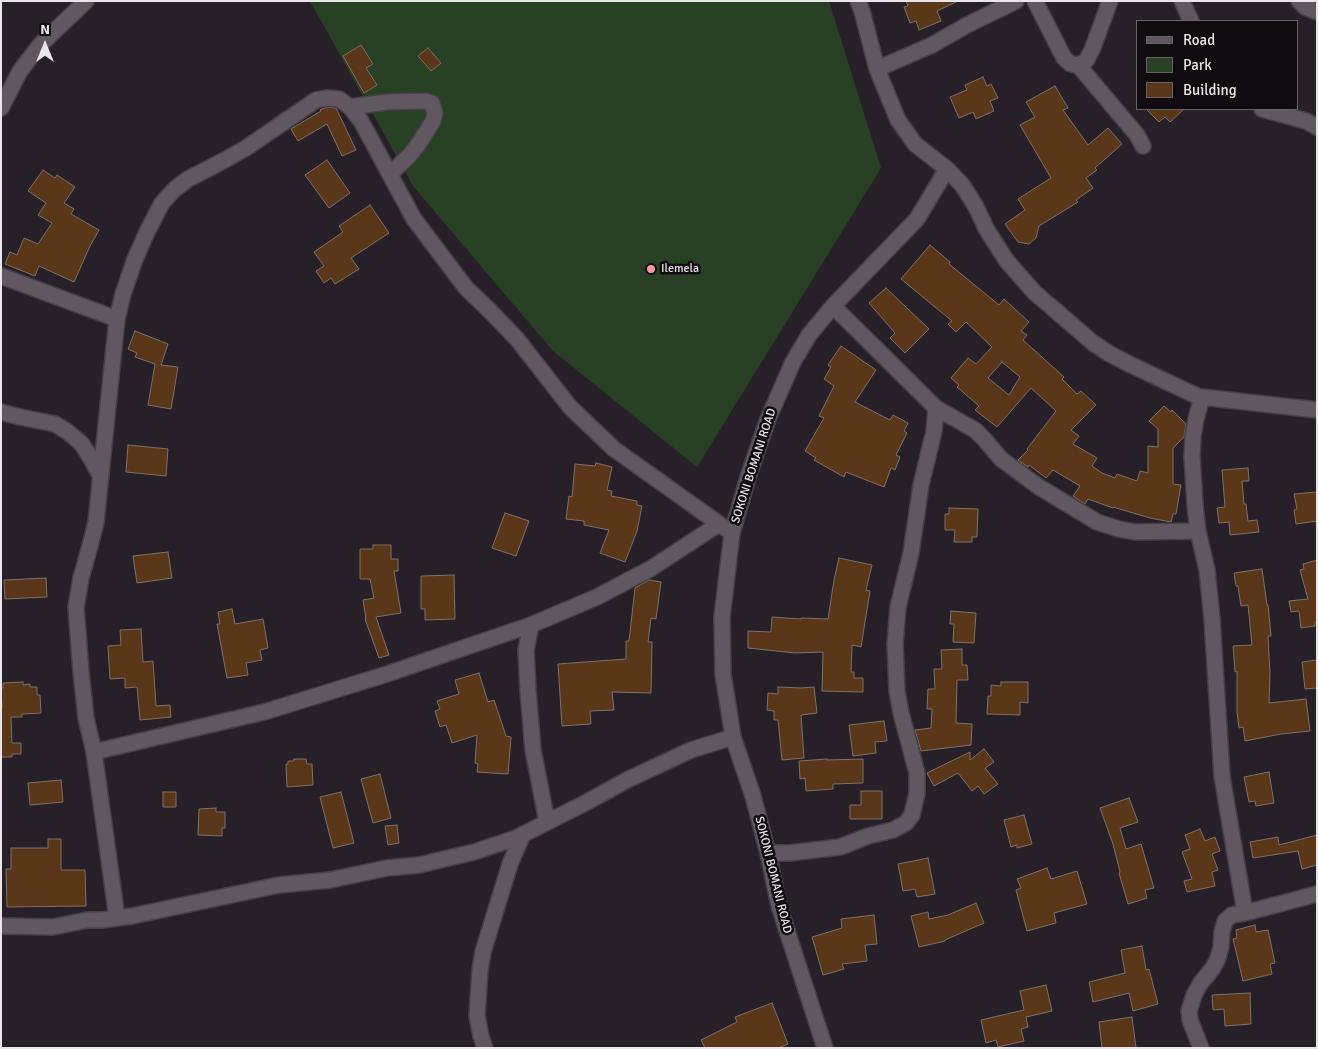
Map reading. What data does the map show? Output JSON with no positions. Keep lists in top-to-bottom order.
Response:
{
  "streets": {
    "street": ["SOKONI BOMANI ROAD"]
  },
  "places": ["Ilemela"],
  "legend": ["Road", "Park", "Building"],
  "north": "top"
}
